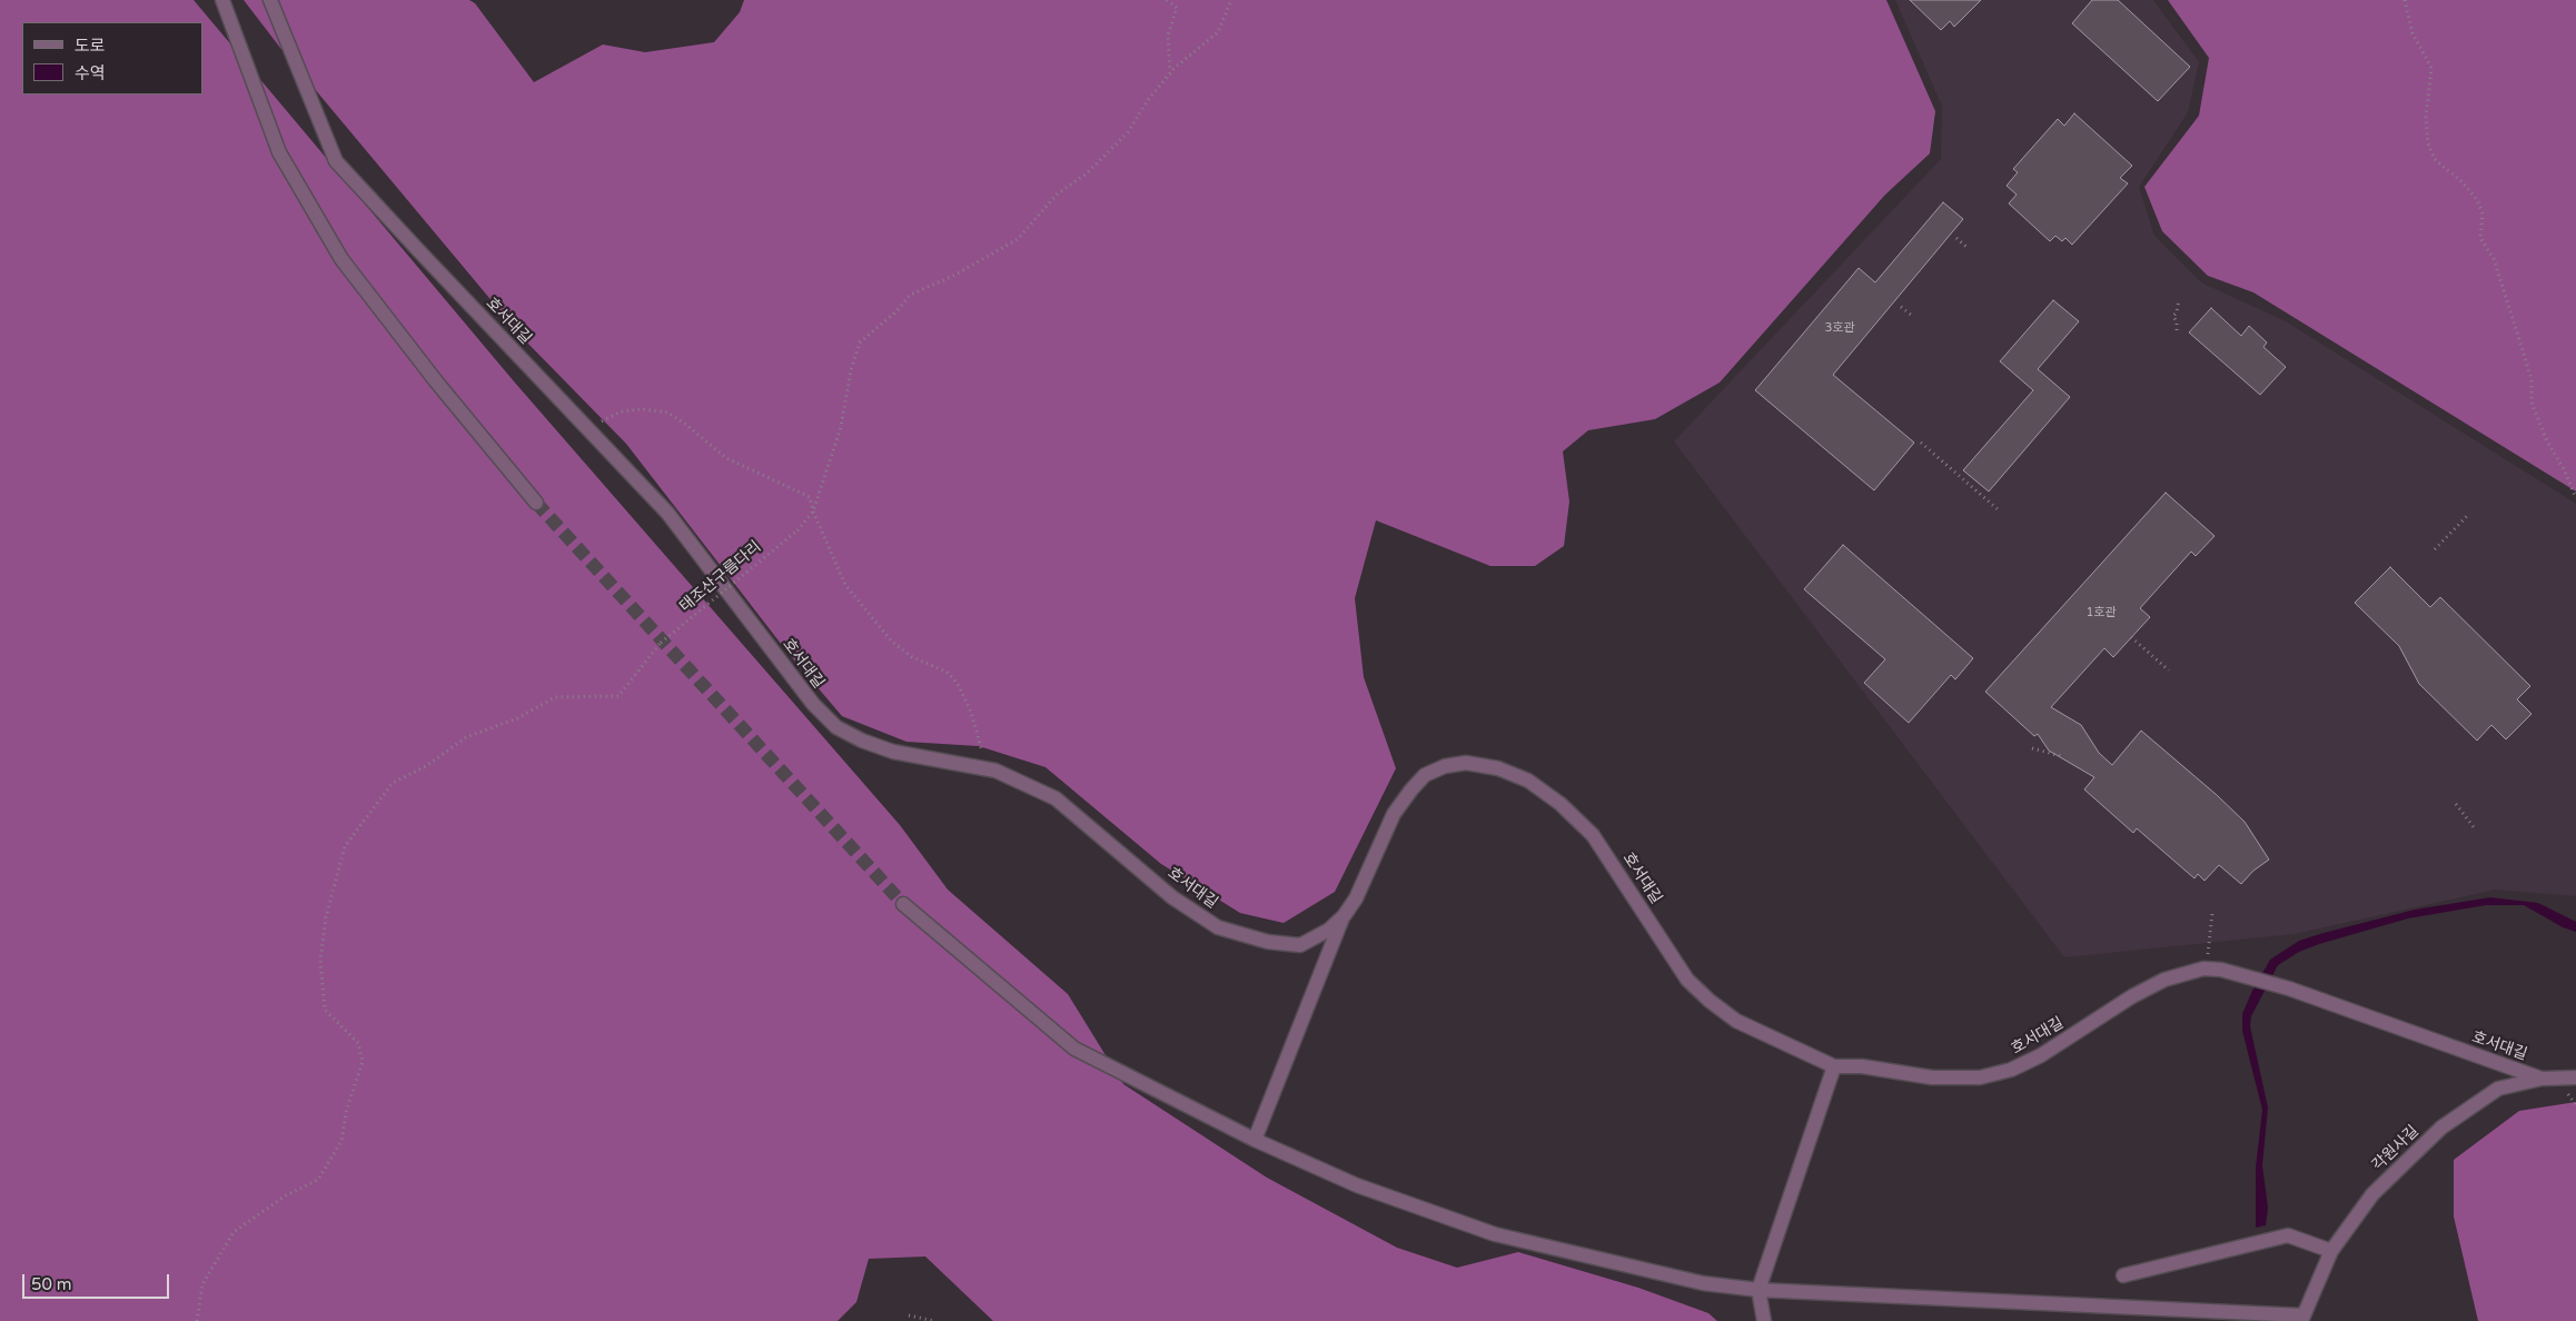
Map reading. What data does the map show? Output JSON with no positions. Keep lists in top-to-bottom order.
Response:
{
  "streets": {
    "street": ["호서대길", "각원사길"],
    "path": ["태조산구름다리"]
  },
  "crossings": [
    ["호서대길", "각원사길"]
  ],
  "house_numbers": ["3호관", "1호관"],
  "legend": ["도로", "수역"],
  "scale_bar": "50 m"
}
